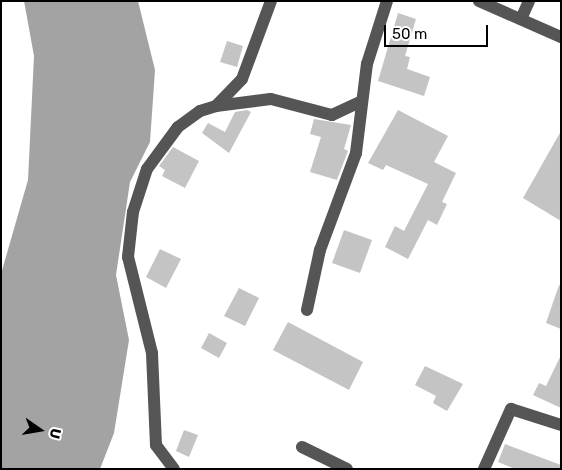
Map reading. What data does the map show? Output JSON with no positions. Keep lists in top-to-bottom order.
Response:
{
  "scale_bar": "50 m",
  "north": "right"
}
